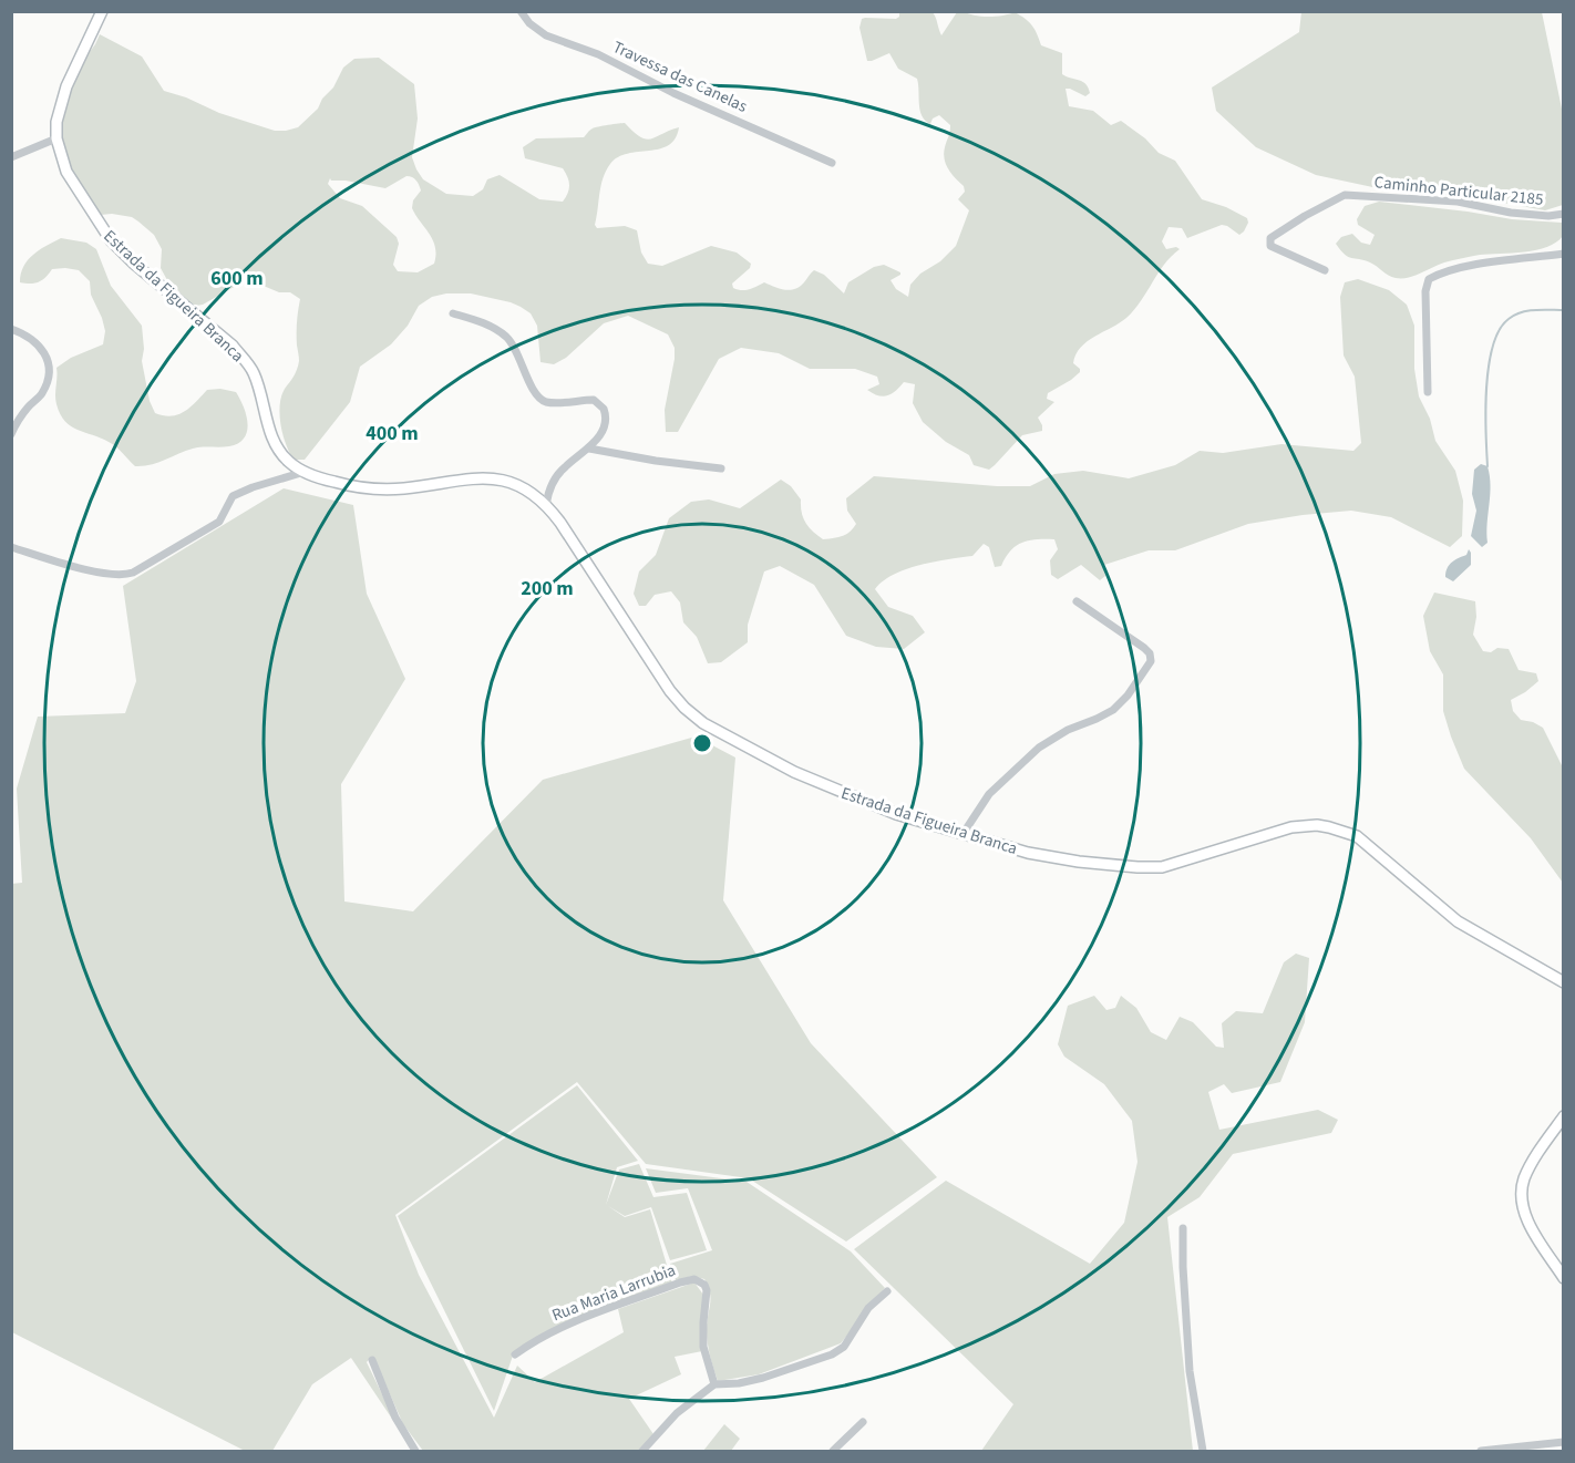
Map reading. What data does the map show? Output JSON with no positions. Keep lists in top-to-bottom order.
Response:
{
  "streets": {
    "main road": ["Estrada da Figueira Branca"],
    "street": ["Travessa das Canelas", "Caminho Particular 2185", "Rua Maria Larrubia"]
  },
  "rings": ["600 m", "400 m", "200 m"]
}
